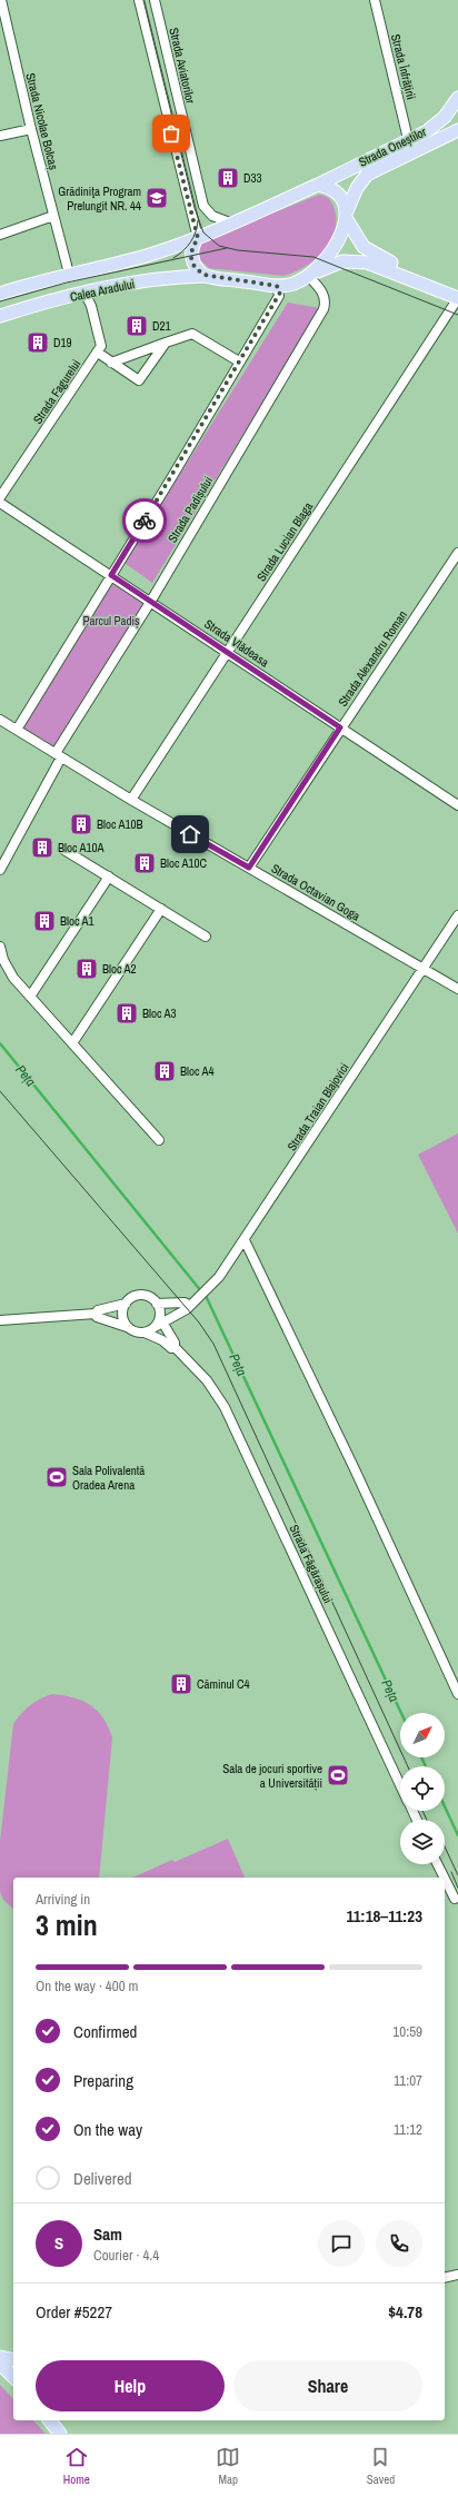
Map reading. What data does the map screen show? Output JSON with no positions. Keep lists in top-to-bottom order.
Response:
{
  "streets": {
    "main road": ["Strada Oneștilor", "Calea Aradului"],
    "street": [
      "Strada Aviatorilor",
      "Strada Înfrățirii",
      "Strada Nicolae Bolcaș",
      "Strada Fagurelui",
      "Strada Padișului",
      "Strada Lucian Blaga",
      "Strada Vlădeasa",
      "Strada Alexandru Roman",
      "Strada Octavian Goga",
      "Strada Traian Blajovici",
      "Strada Făgărașului"
    ]
  },
  "crossings": [
    ["Strada Aviatorilor", "Calea Aradului"],
    ["Strada Înfrățirii", "Strada Oneștilor"],
    ["Strada Nicolae Bolcaș", "Calea Aradului"],
    ["Strada Oneștilor", "Calea Aradului"],
    ["Calea Aradului", "Strada Padișului"],
    ["Calea Aradului", "Strada Lucian Blaga"],
    ["Strada Padișului", "Strada Vlădeasa"],
    ["Strada Padișului", "Strada Octavian Goga"],
    ["Strada Lucian Blaga", "Strada Vlădeasa"],
    ["Strada Lucian Blaga", "Strada Octavian Goga"],
    ["Strada Vlădeasa", "Strada Alexandru Roman"],
    ["Strada Alexandru Roman", "Strada Octavian Goga"],
    ["Strada Octavian Goga", "Strada Traian Blajovici"],
    ["Strada Traian Blajovici", "Strada Făgărașului"]
  ],
  "water": ["Peța"],
  "parks": ["Parcul Padiș"],
  "places": {
    "building": [
      "D33",
      "D21",
      "D19",
      "Bloc A10B",
      "Bloc A10A",
      "Bloc A10C",
      "Bloc A1",
      "Bloc A2",
      "Bloc A3",
      "Bloc A4",
      "Căminul C4"
    ],
    "school or university": ["Grădiniţa Program Prelungit NR. 44"],
    "sports": ["Sala Polivalentă Oradea Arena", "Sala de jocuri sportive a Universității"]
  },
  "north": "top right",
  "page": {
    "heading": ["3 min", "Arriving in", "11:18–11:23"],
    "panel": [
      "Sam",
      "Courier · 4.4",
      "Order #5227",
      "$4.78"
    ],
    "bar": "On the way · 400 m",
    "list": [
      ["Confirmed", "10:59"],
      ["Preparing", "11:07"],
      ["On the way", "11:12"],
      "Delivered"
    ],
    "round": "S",
    "buttons": ["Help", "Share"],
    "tabs": ["Home", "Map", "Saved"]
  }
}
